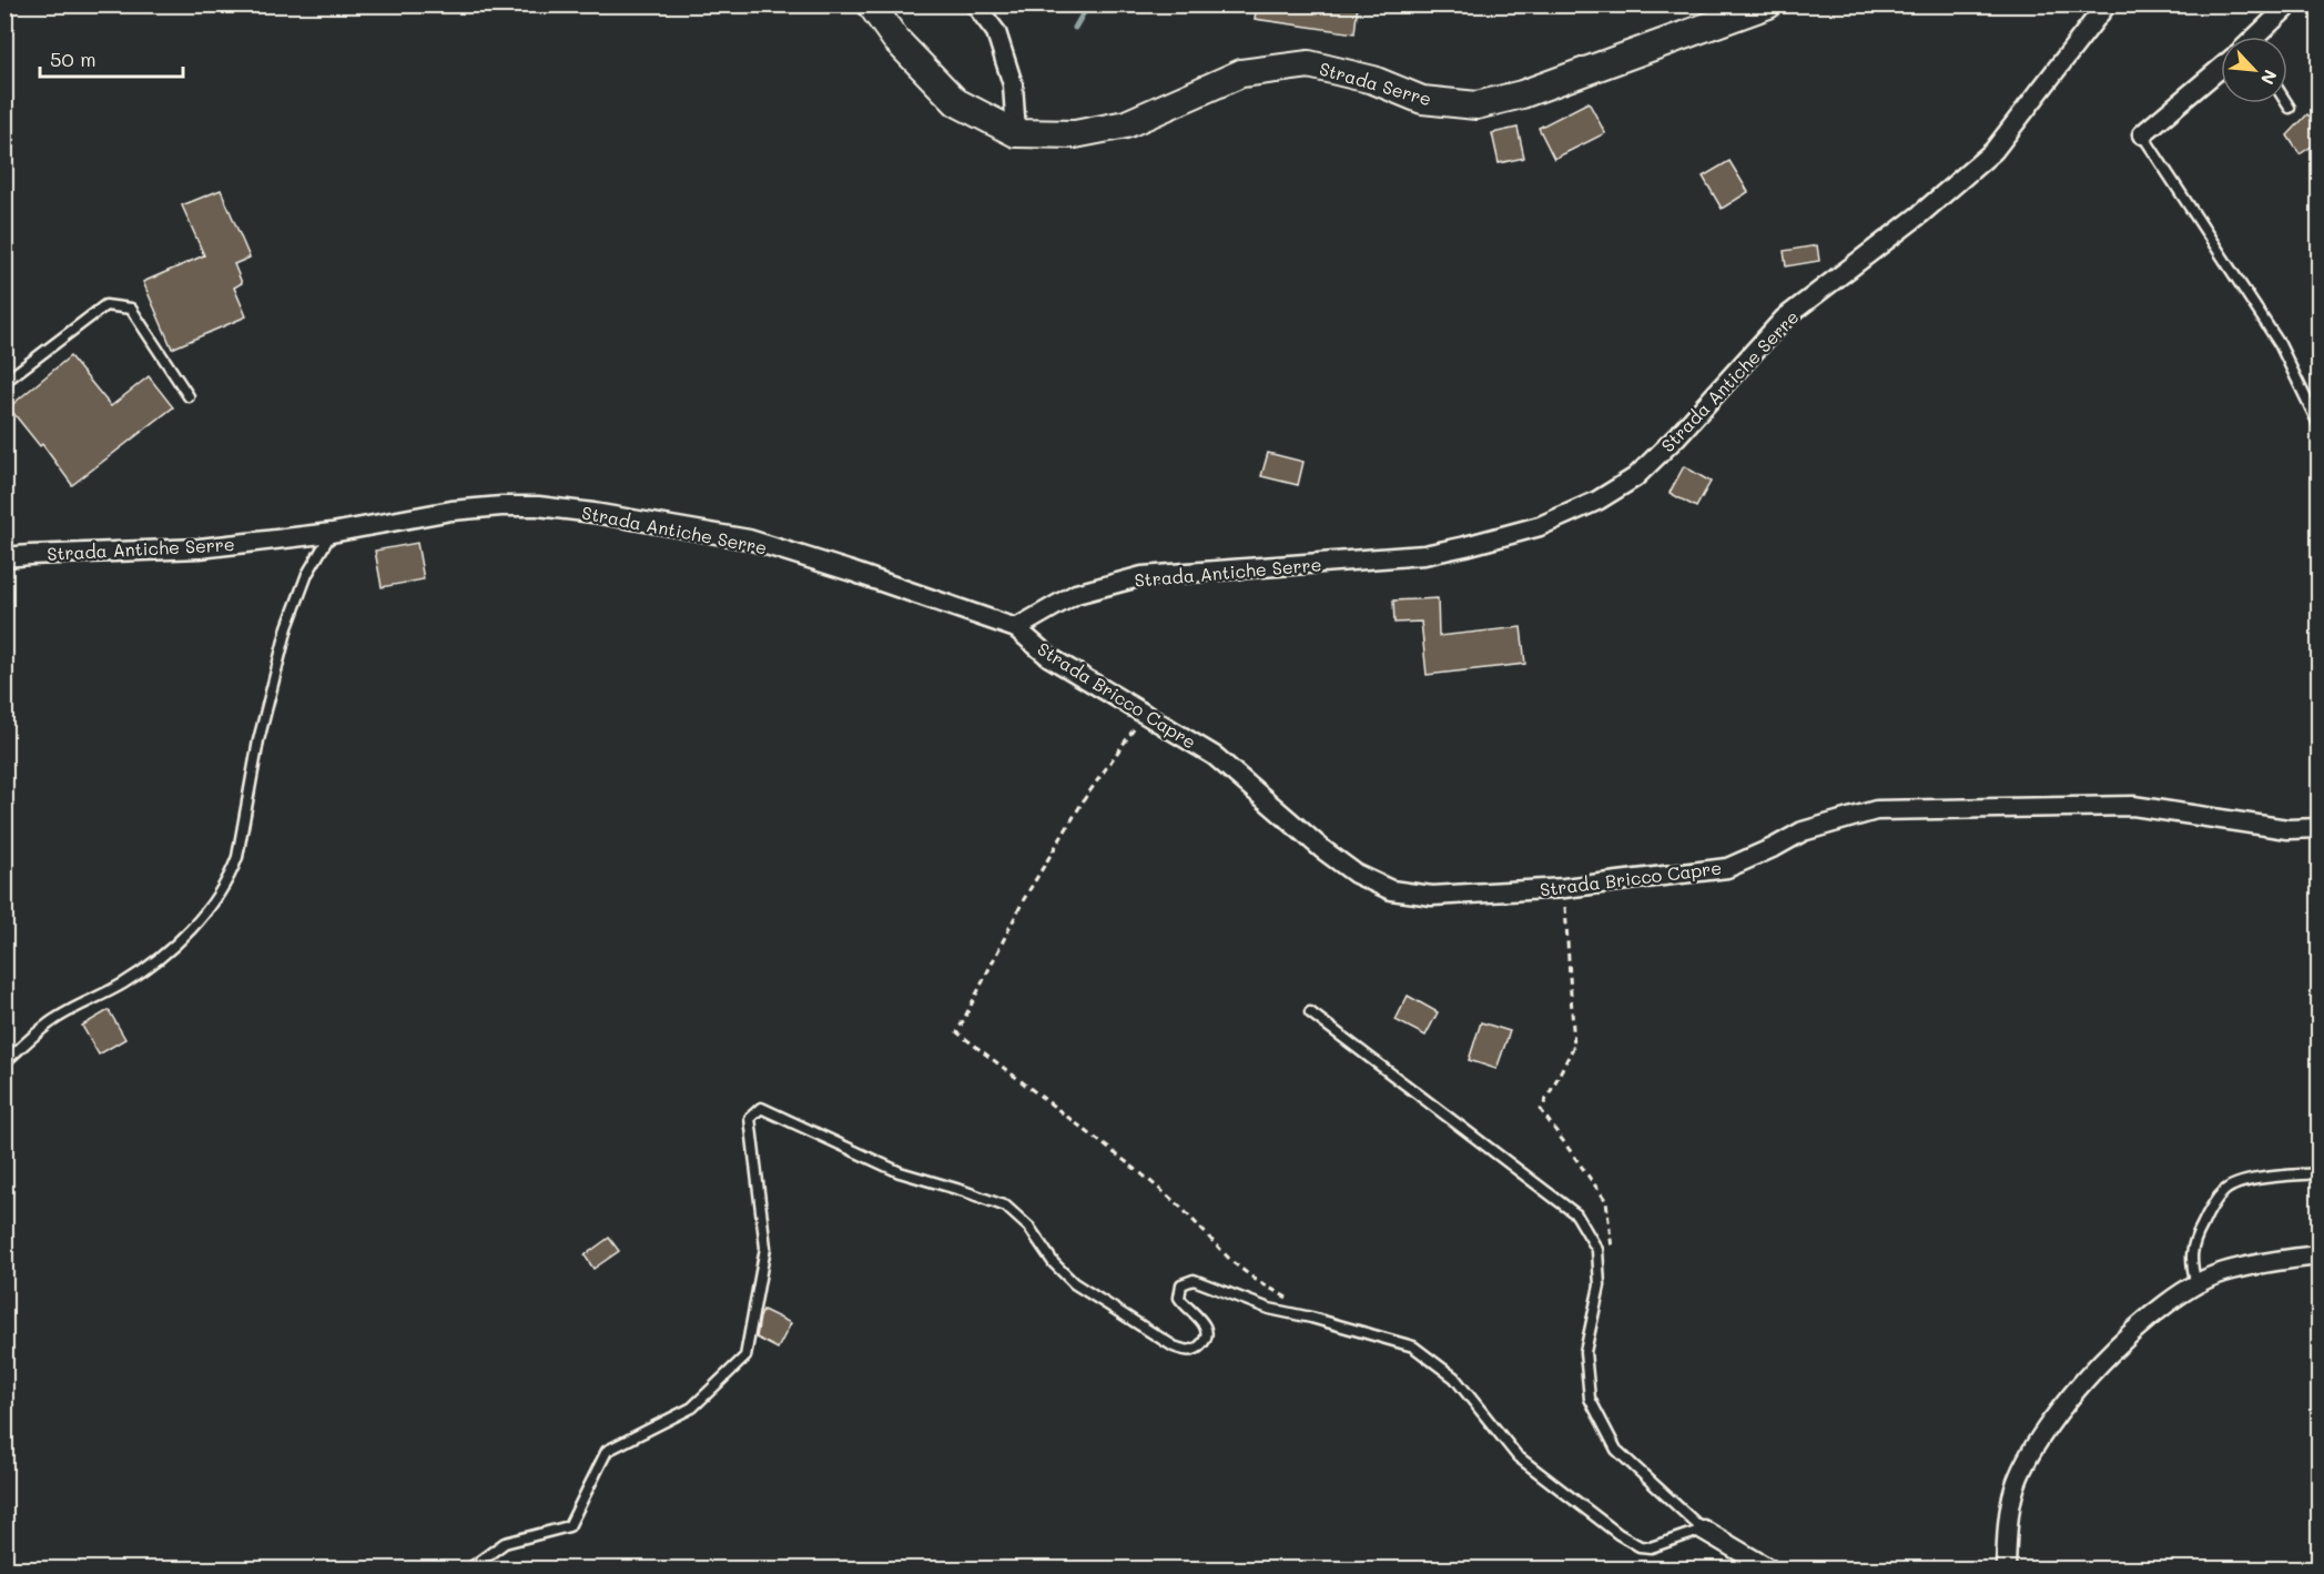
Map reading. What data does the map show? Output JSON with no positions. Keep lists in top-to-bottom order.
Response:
{
  "streets": {
    "main road": ["Strada Serre"],
    "street": ["Strada Antiche Serre", "Strada Bricco Capre"]
  },
  "crossings": [
    ["Strada Antiche Serre", "Strada Bricco Capre"]
  ],
  "scale_bar": "50 m",
  "north": "bottom right"
}
